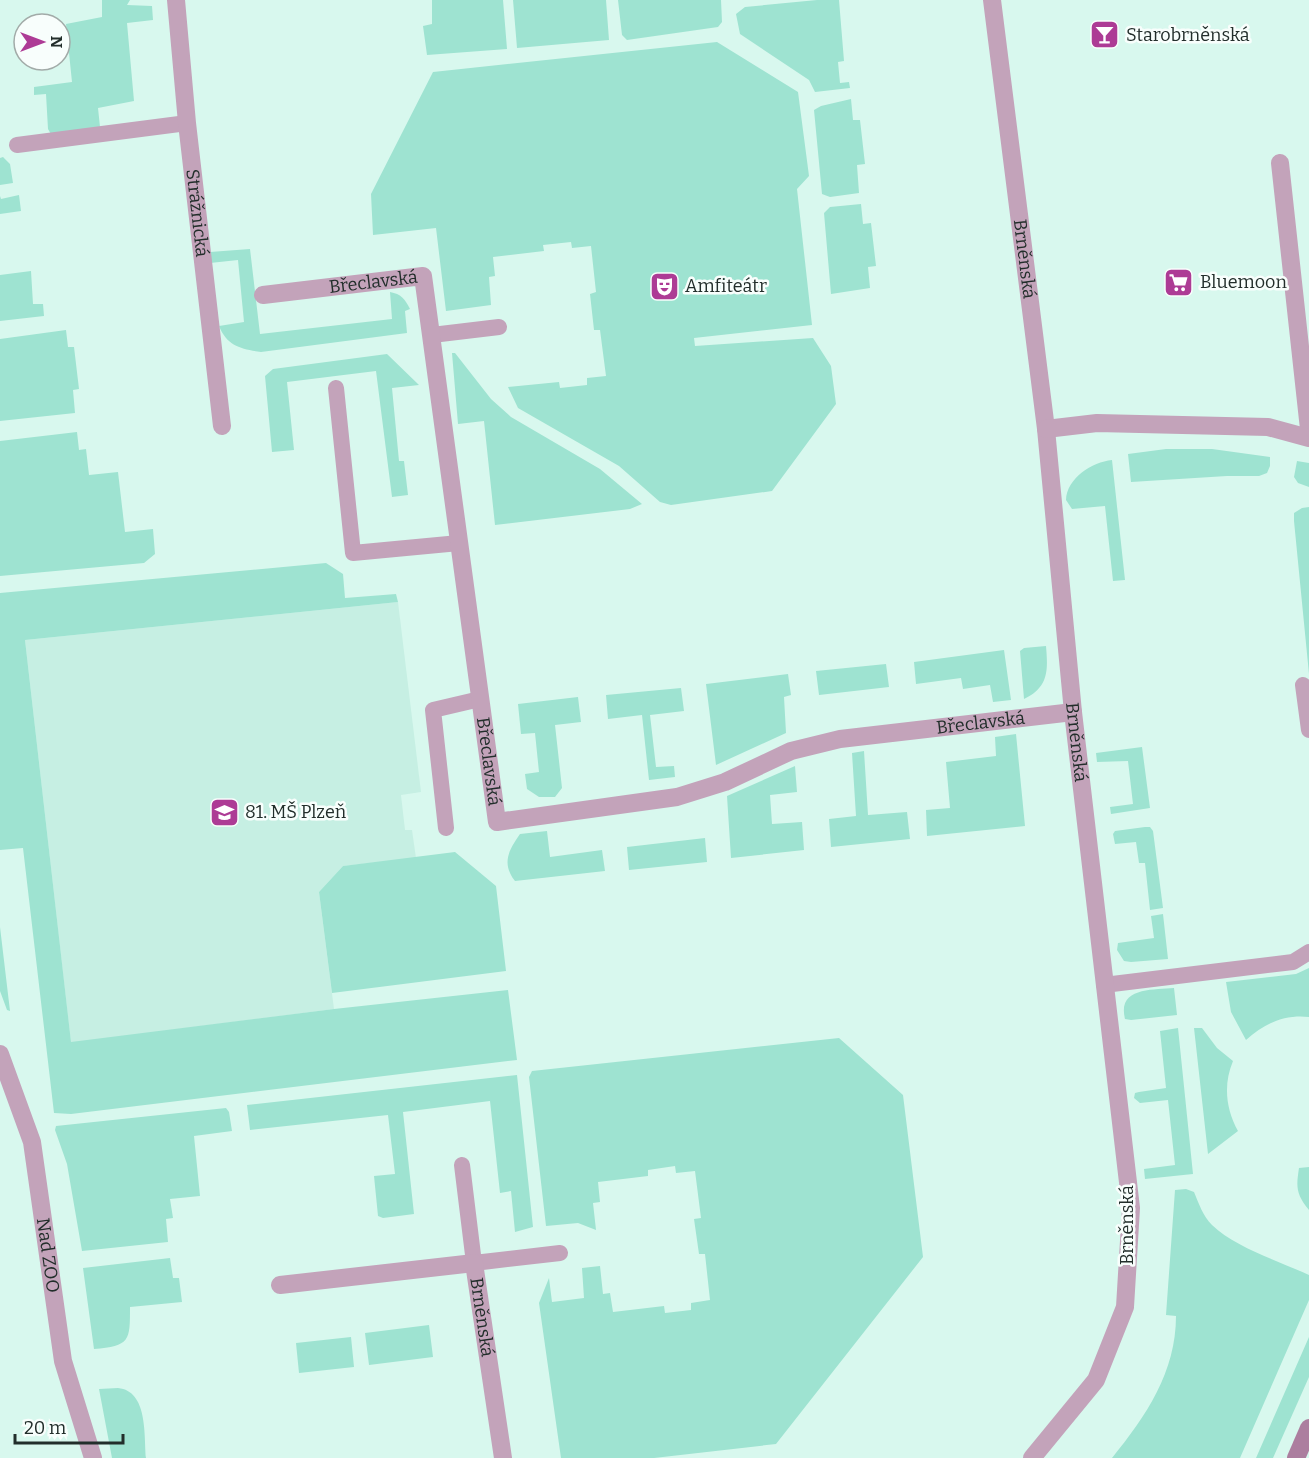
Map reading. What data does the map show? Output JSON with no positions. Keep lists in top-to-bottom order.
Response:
{
  "streets": {
    "street": [
      "Strážnická",
      "Brněnská",
      "Břeclavská",
      "Nad ZOO"
    ]
  },
  "crossings": [
    ["Brněnská", "Břeclavská"]
  ],
  "places": {
    "bar": ["Starobrněnská"],
    "supermarket": ["Bluemoon"],
    "theatre": ["Amfiteátr"],
    "school or university": ["81. MŠ Plzeň"]
  },
  "scale_bar": "20 m",
  "north": "right"
}
